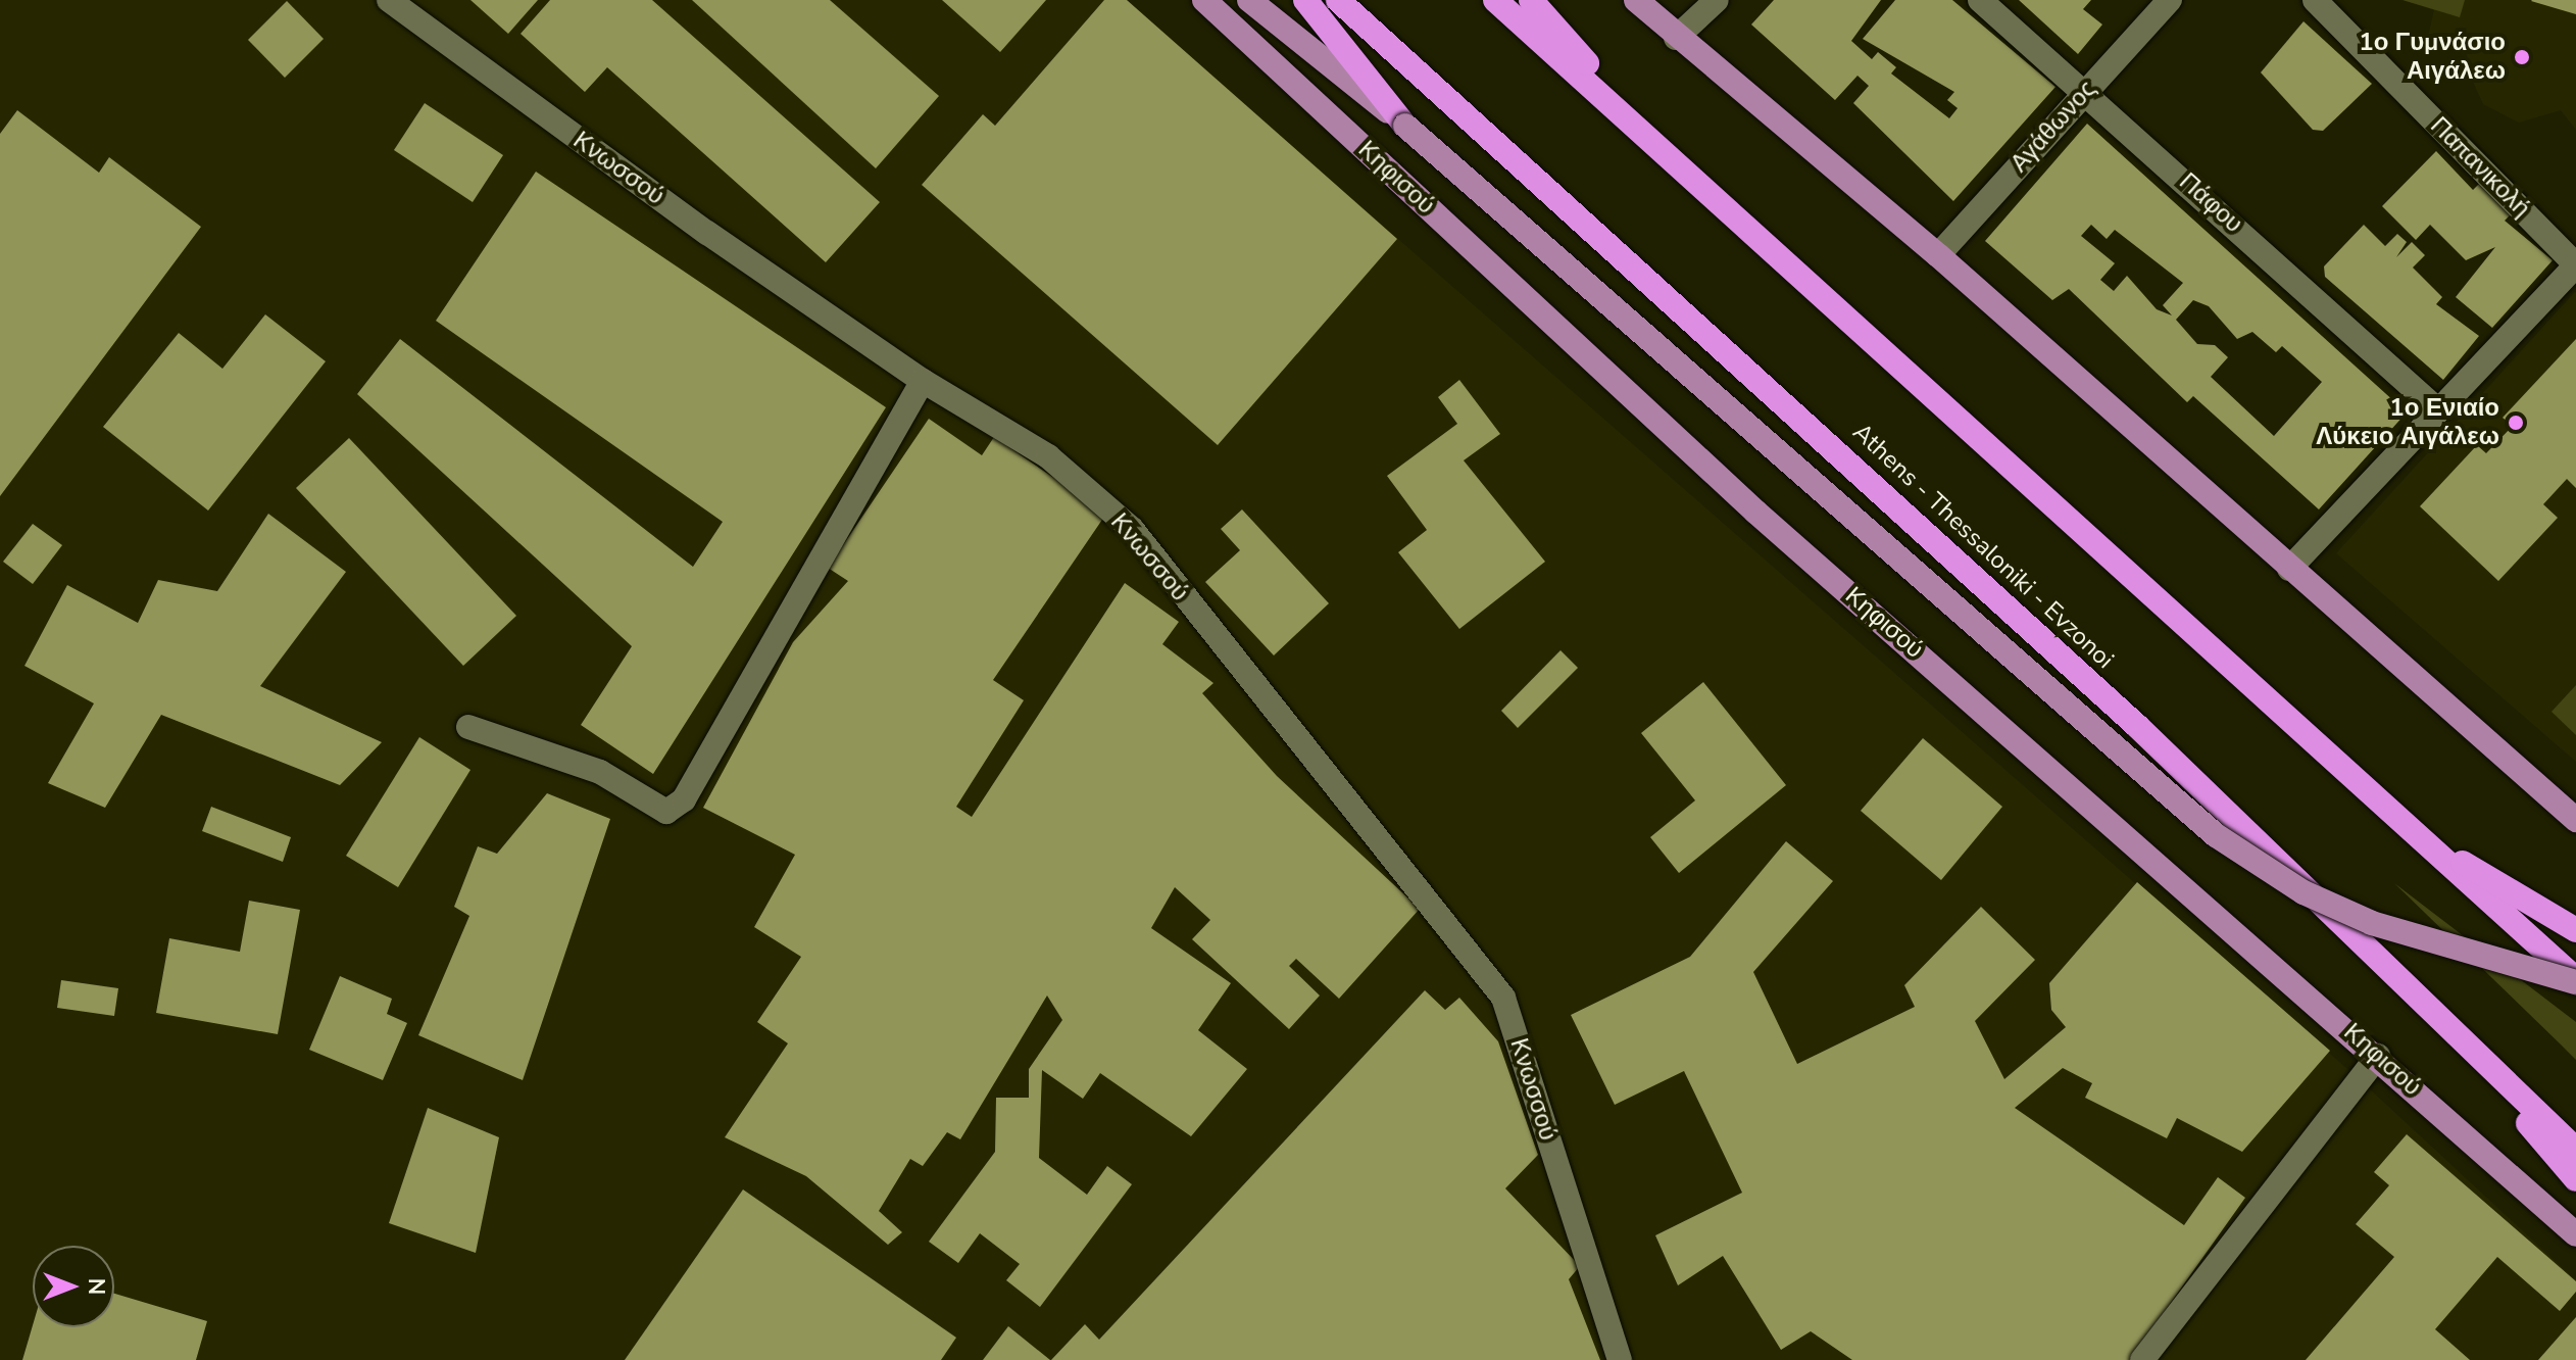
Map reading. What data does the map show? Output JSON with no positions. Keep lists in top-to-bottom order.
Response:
{
  "streets": {
    "highway": ["Athens - Thessaloniki - Evzonoi"],
    "main road": ["Κηφισού"],
    "street": [
      "Αγάθωνος",
      "Παπανικολή",
      "Κνωσσού",
      "Πάφου"
    ]
  },
  "crossings": [
    ["Αγάθωνος", "Πάφου"]
  ],
  "places": ["1ο Γυμνάσιο Αιγάλεω", "1ο Ενιαίο Λύκειο Αιγάλεω"],
  "north": "right"
}
